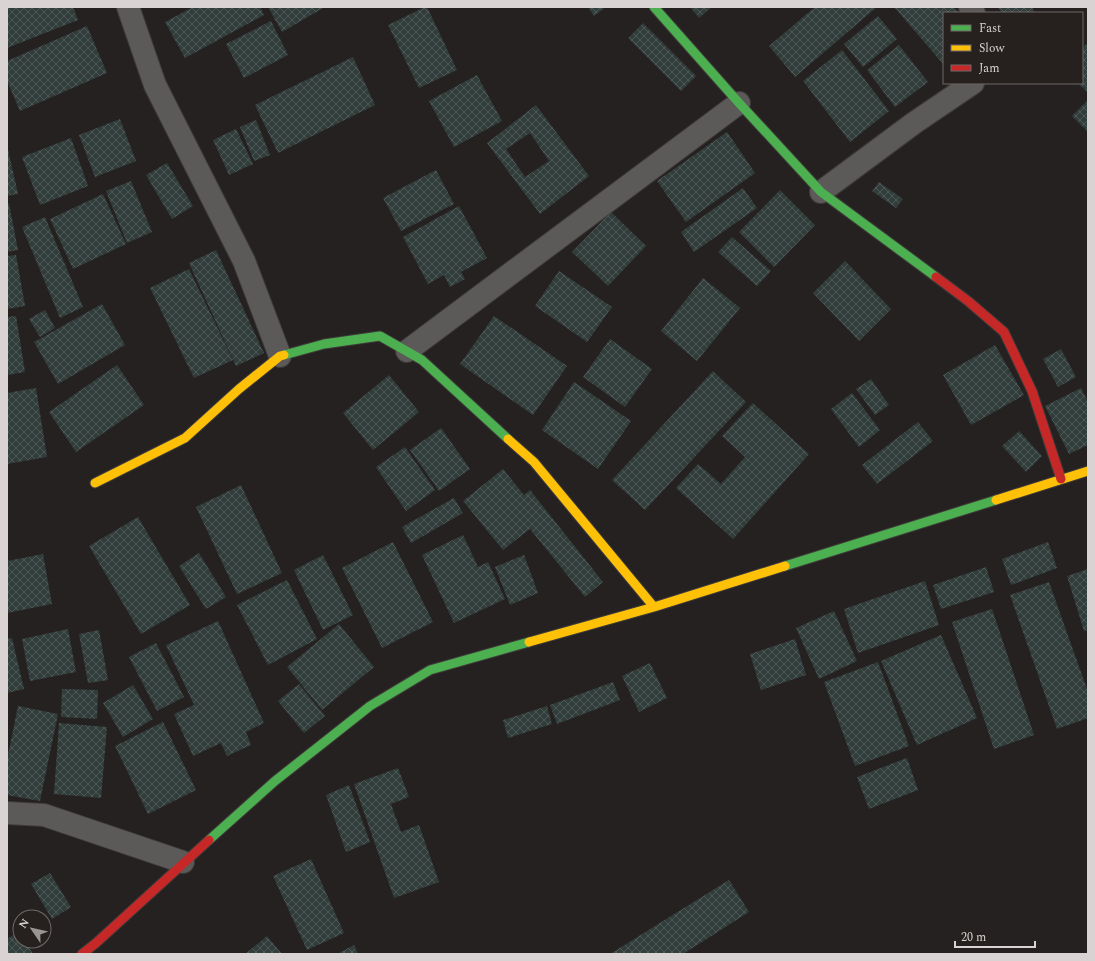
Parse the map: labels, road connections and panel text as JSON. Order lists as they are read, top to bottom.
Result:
{
  "legend": ["Fast", "Slow", "Jam"],
  "scale_bar": "20 m",
  "north": "top left"
}
